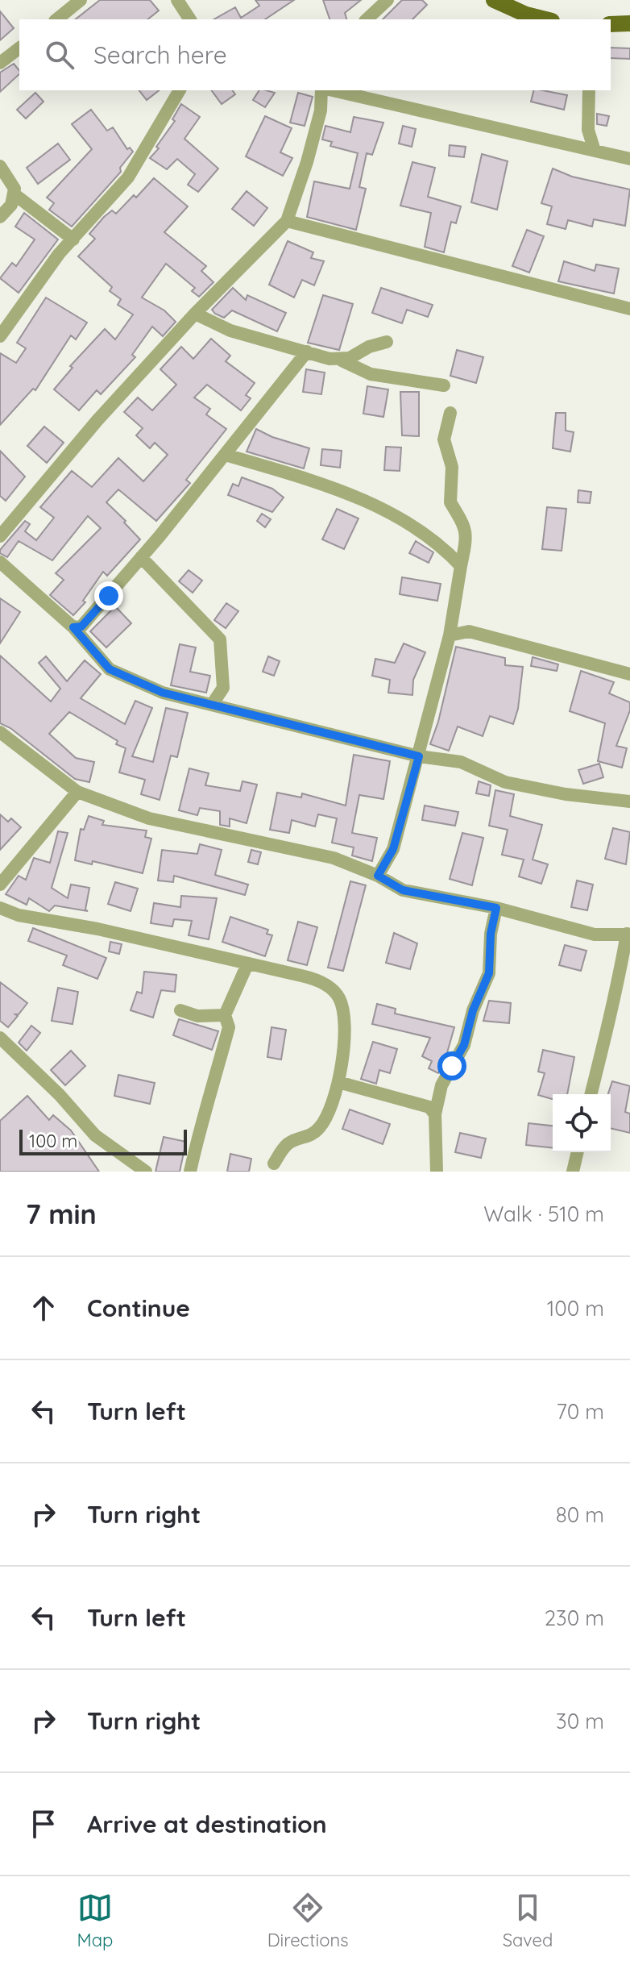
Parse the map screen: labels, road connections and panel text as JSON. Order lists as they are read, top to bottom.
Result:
{
  "scale_bar": "100 m",
  "page": {
    "search": "Search here",
    "scale": "100 m",
    "heading": ["7 min", "Walk · 510 m"],
    "list": [
      ["Continue", "100 m"],
      ["Turn left", "70 m"],
      ["Turn right", "80 m"],
      ["Turn left", "230 m"],
      ["Turn right", "30 m"],
      "Arrive at destination"
    ],
    "nav": ["Map", "Directions", "Saved"]
  }
}
